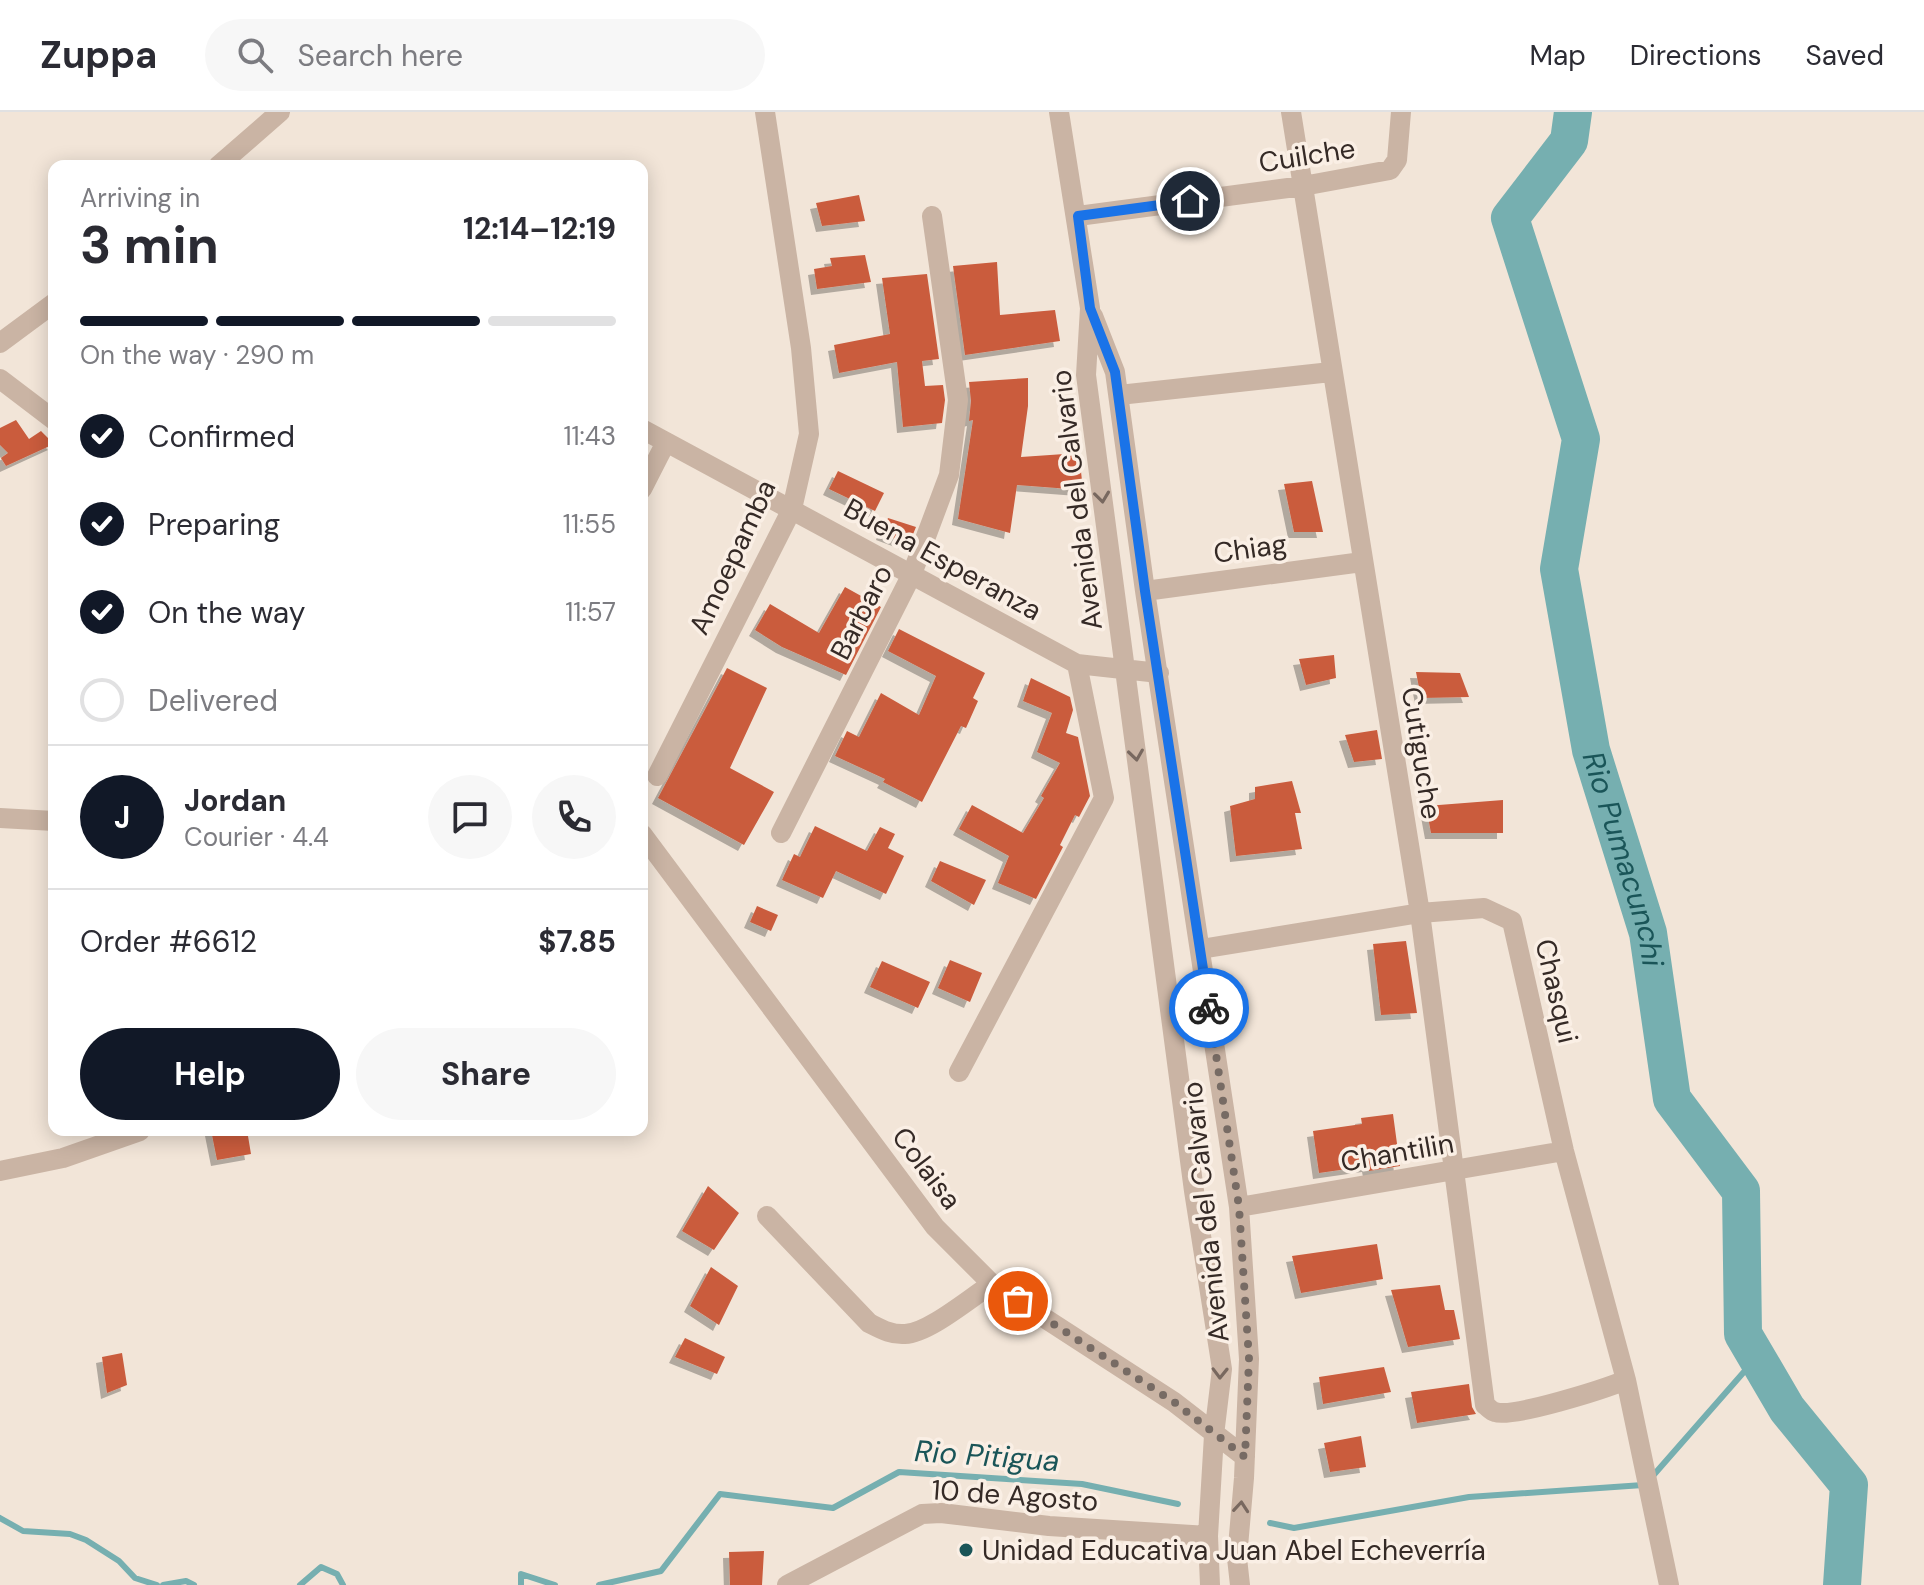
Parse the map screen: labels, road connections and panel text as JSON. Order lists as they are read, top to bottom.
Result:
{
  "streets": {
    "street": [
      "Cuilche",
      "Avenida del Calvario",
      "Chiag",
      "Amoepamba",
      "Buena Esperanza",
      "Barbaro",
      "Cutiguche",
      "Chasqui",
      "Chantilin",
      "Colaisa",
      "10 de Agosto"
    ]
  },
  "crossings": [
    ["Cuilche", "Cutiguche"],
    ["Avenida del Calvario", "Chiag"],
    ["Avenida del Calvario", "Chasqui"],
    ["Avenida del Calvario", "Chantilin"],
    ["Avenida del Calvario", "Colaisa"],
    ["Avenida del Calvario", "10 de Agosto"],
    ["Chiag", "Cutiguche"],
    ["Amoepamba", "Buena Esperanza"],
    ["Buena Esperanza", "Barbaro"],
    ["Cutiguche", "Chasqui"],
    ["Cutiguche", "Chantilin"],
    ["Chasqui", "Chantilin"]
  ],
  "water": ["Rio Pumacunchi", "Rio Pitigua"],
  "places": ["Unidad Educativa Juan Abel Echeverría"],
  "page": {
    "header": "Zuppa",
    "search": "Search here",
    "nav": ["Map", "Directions", "Saved"],
    "heading": ["3 min", "Arriving in", "12:14–12:19"],
    "panel": [
      "Jordan",
      "Courier · 4.4",
      "Order #6612",
      "$7.85"
    ],
    "bar": "On the way · 290 m",
    "list": [
      ["Confirmed", "11:43"],
      ["Preparing", "11:55"],
      ["On the way", "11:57"],
      "Delivered"
    ],
    "round": "J",
    "buttons": ["Help", "Share"]
  }
}
